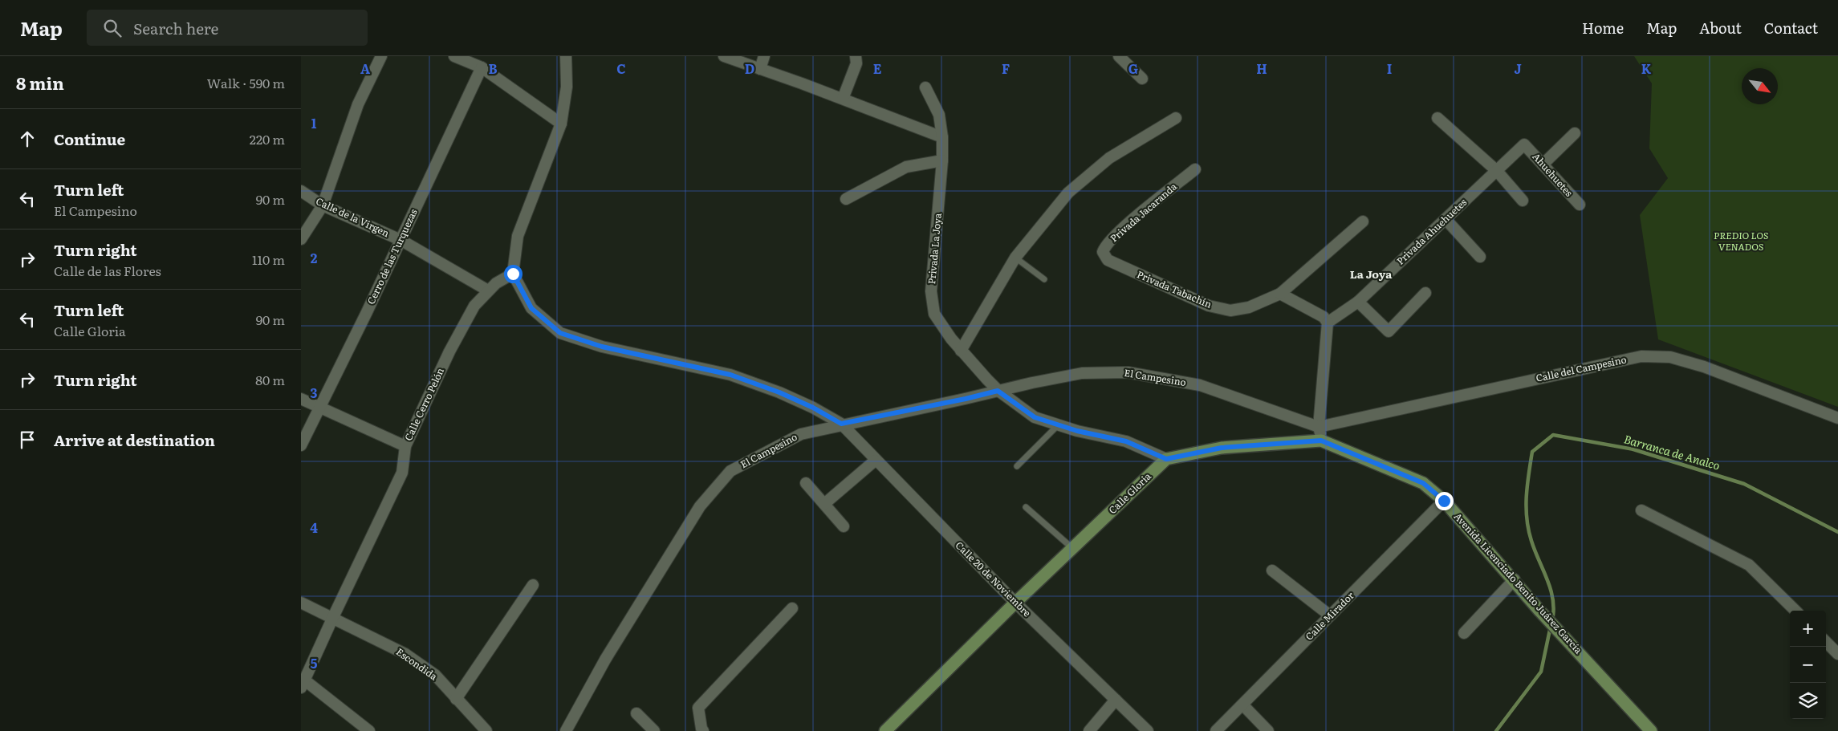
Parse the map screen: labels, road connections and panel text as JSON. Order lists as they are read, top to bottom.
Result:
{
  "streets": {
    "main road": ["Calle Gloria", "Avenida Licenciado Benito Juárez García"],
    "street": [
      "Ahuehuetes",
      "Privada Jacaranda",
      "Calle de la Virgen",
      "Privada Ahuehuetes",
      "Privada La Joya",
      "Cerro de las Turquezas",
      "Privada Tabachín",
      "Calle del Campesino",
      "El Campesino",
      "Calle Cerro Pelón",
      "Calle 20 de Noviembre",
      "Calle Mirador",
      "Escondida"
    ]
  },
  "crossings": [
    ["Ahuehuetes", "Privada Ahuehuetes"],
    ["Privada Jacaranda", "Privada Tabachín"],
    ["Calle de la Virgen", "Cerro de las Turquezas"],
    ["Calle de la Virgen", "Calle Cerro Pelón"],
    ["Privada La Joya", "El Campesino"],
    ["Privada La Joya", "Calle Gloria"],
    ["Calle del Campesino", "El Campesino"],
    ["El Campesino", "Calle 20 de Noviembre"],
    ["Calle Cerro Pelón", "Calle 20 de Noviembre"],
    ["Calle Cerro Pelón", "Escondida"],
    ["Calle Gloria", "Calle 20 de Noviembre"],
    ["Avenida Licenciado Benito Juárez García", "Calle Mirador"]
  ],
  "districts": ["La Joya"],
  "water": ["Barranca de Analco"],
  "parks": ["PREDIO LOS VENADOS"],
  "north": "bottom right",
  "page": {
    "header": "Map",
    "search": "Search here",
    "nav": [
      "Home",
      "Map",
      "About",
      "Contact"
    ],
    "heading": ["8 min", "Walk · 590 m"],
    "list": [
      ["Continue", "220 m"],
      ["Turn left", "El Campesino", "90 m"],
      ["Turn right", "Calle de las Flores", "110 m"],
      ["Turn left", "Calle Gloria", "90 m"],
      ["Turn right", "80 m"],
      "Arrive at destination"
    ],
    "map_buttons": ["+", "−"]
  },
  "grid": {
    "columns": [
      "A",
      "B",
      "C",
      "D",
      "E",
      "F",
      "G",
      "H",
      "I",
      "J",
      "K"
    ],
    "rows": [
      "1",
      "2",
      "3",
      "4",
      "5"
    ]
  }
}
